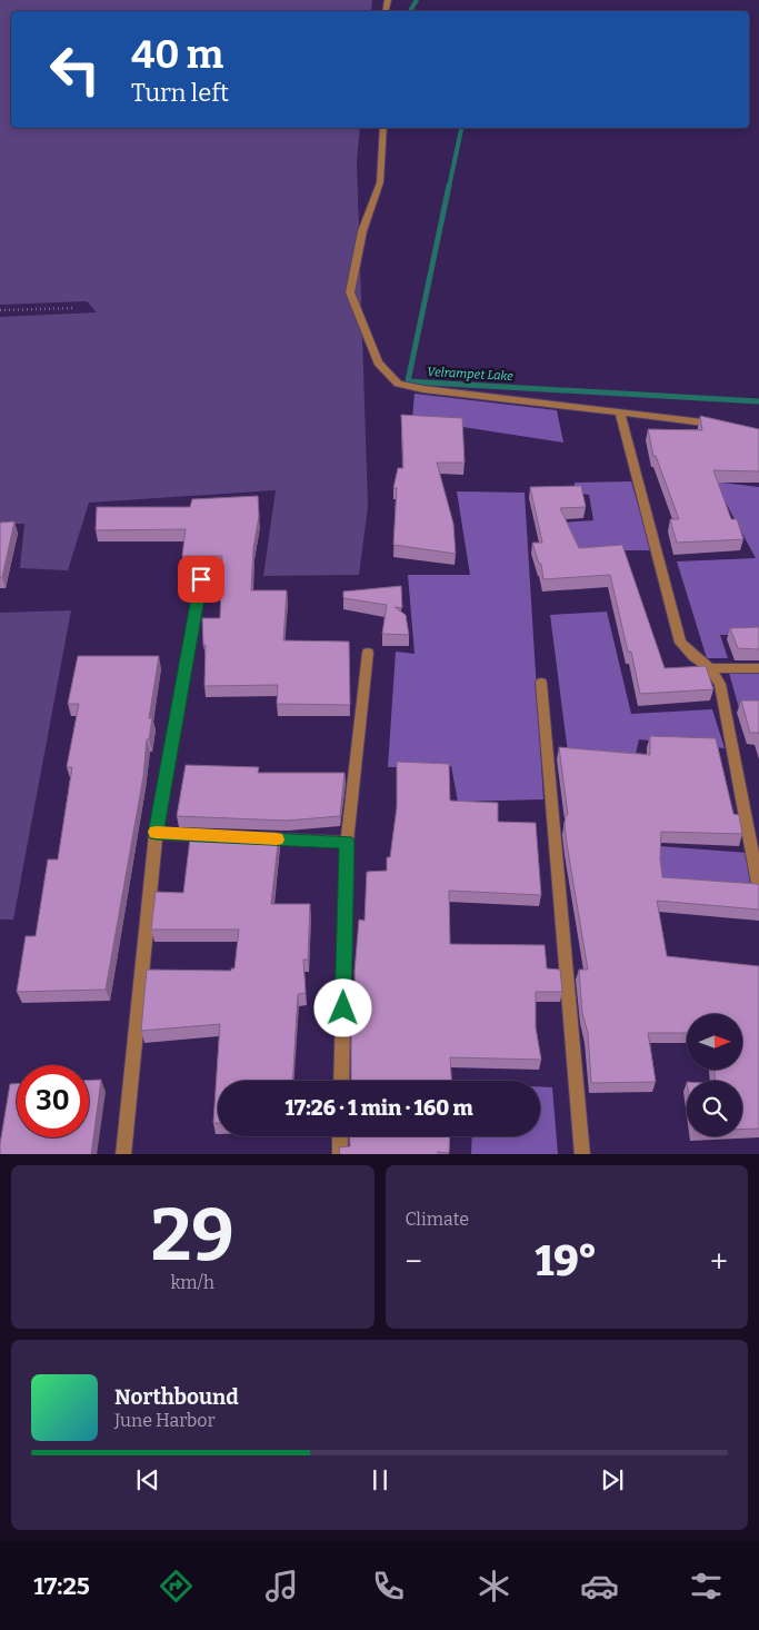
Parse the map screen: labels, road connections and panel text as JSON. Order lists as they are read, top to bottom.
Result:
{
  "water": ["Velrampet Lake"],
  "north": "right",
  "page": {
    "turn": ["40 m", "Turn left"],
    "limit": "30",
    "trip": "17:26 · 1 min · 160 m",
    "tile": [
      ["29", "km/h"],
      "Climate"
    ],
    "heat": ["−", "19°", "+"],
    "song": ["Northbound", "June Harbor"],
    "tabs": "17:25"
  }
}
